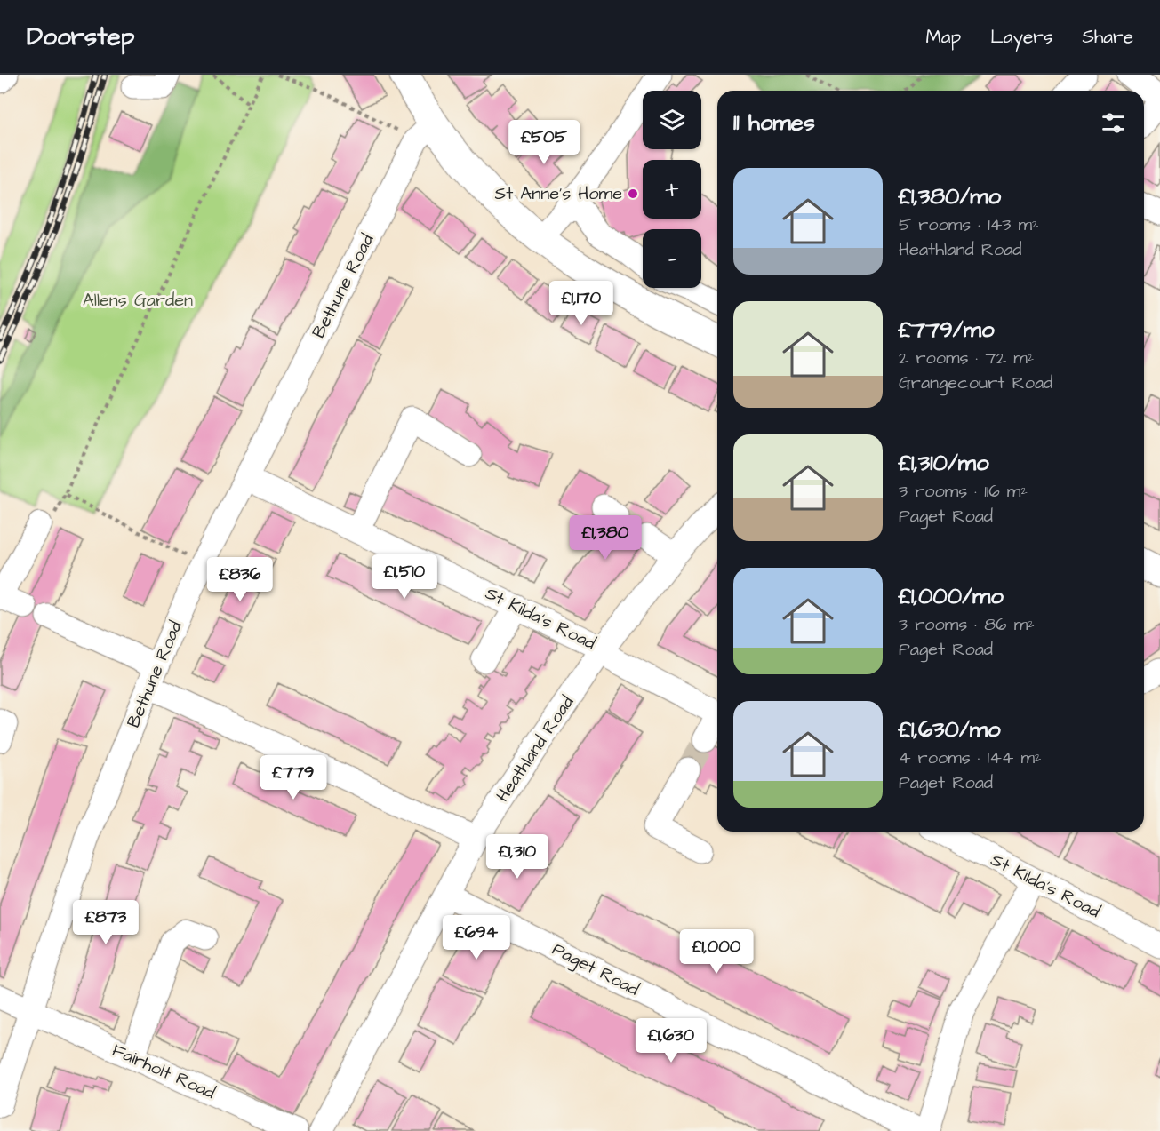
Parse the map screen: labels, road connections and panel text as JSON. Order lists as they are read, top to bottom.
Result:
{
  "streets": {
    "street": [
      "Bethune Road",
      "St Kilda's Road",
      "Heathland Road",
      "Paget Road",
      "Fairholt Road"
    ]
  },
  "crossings": [
    ["Bethune Road", "St Kilda's Road"],
    ["Bethune Road", "Fairholt Road"],
    ["St Kilda's Road", "Heathland Road"],
    ["Heathland Road", "Paget Road"]
  ],
  "parks": ["Allens Garden"],
  "places": ["St Anne's Home"],
  "page": {
    "header": "Doorstep",
    "nav": ["Map", "Layers", "Share"],
    "map_buttons": ["+", "−"],
    "heading": "11 homes",
    "price": [
      "£505",
      "£1,170",
      "£1,380",
      "£1,510",
      "£836",
      "£779",
      "£1,310",
      "£873",
      "£694",
      "£1,000",
      "£1,630"
    ],
    "list": [
      {
        "name": "£1,380/mo",
        "note": "5 rooms · 143 m² · Heathland Road"
      },
      {
        "name": "£779/mo",
        "note": "2 rooms · 72 m² · Grangecourt Road"
      },
      {
        "name": "£1,310/mo",
        "note": "3 rooms · 116 m² · Paget Road"
      },
      {
        "name": "£1,000/mo",
        "note": "3 rooms · 86 m² · Paget Road"
      },
      {
        "name": "£1,630/mo",
        "note": "4 rooms · 144 m² · Paget Road"
      }
    ]
  }
}
